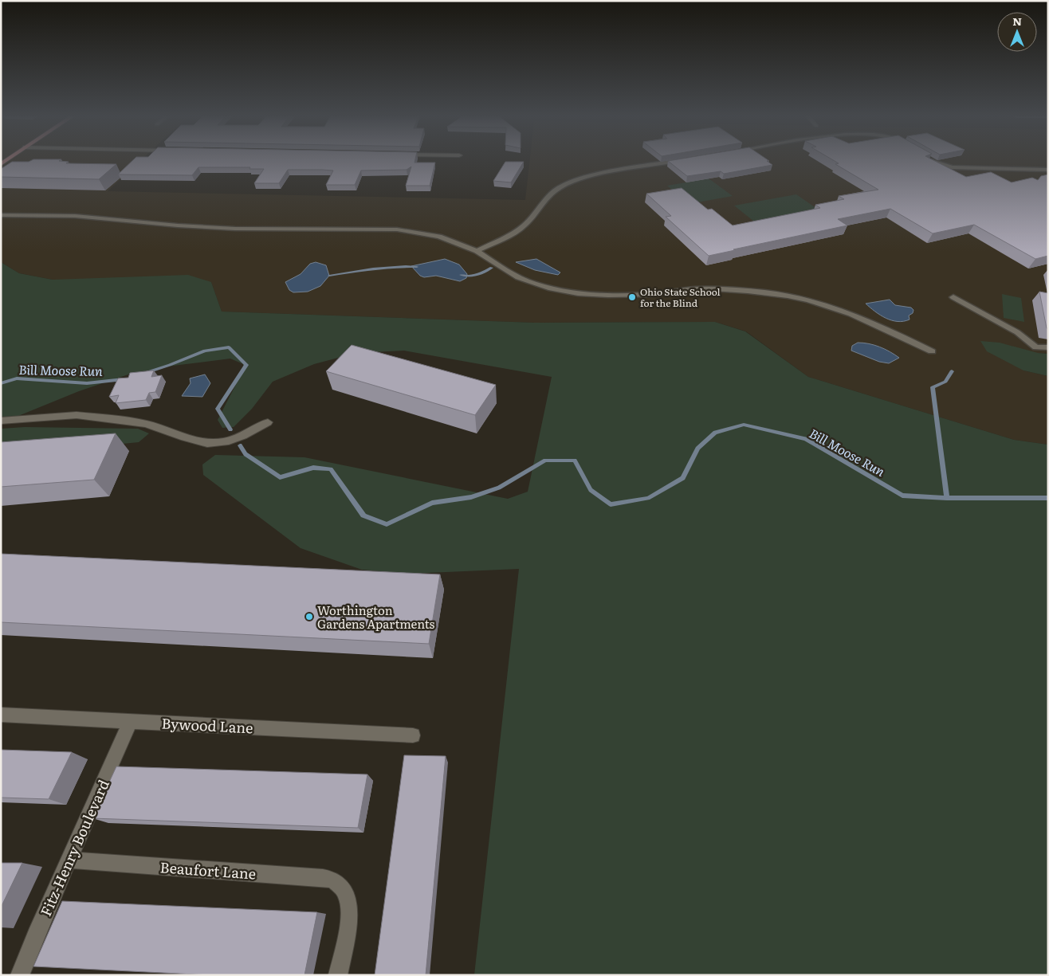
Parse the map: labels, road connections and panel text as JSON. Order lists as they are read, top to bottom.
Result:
{
  "streets": {
    "street": ["Bywood Lane", "Fitz-Henry Boulevard", "Beaufort Lane"]
  },
  "crossings": [
    ["Bywood Lane", "Fitz-Henry Boulevard"],
    ["Fitz-Henry Boulevard", "Beaufort Lane"]
  ],
  "water": ["Bill Moose Run"],
  "places": ["Ohio State School for the Blind", "Worthington Gardens Apartments"],
  "north": "top"
}
